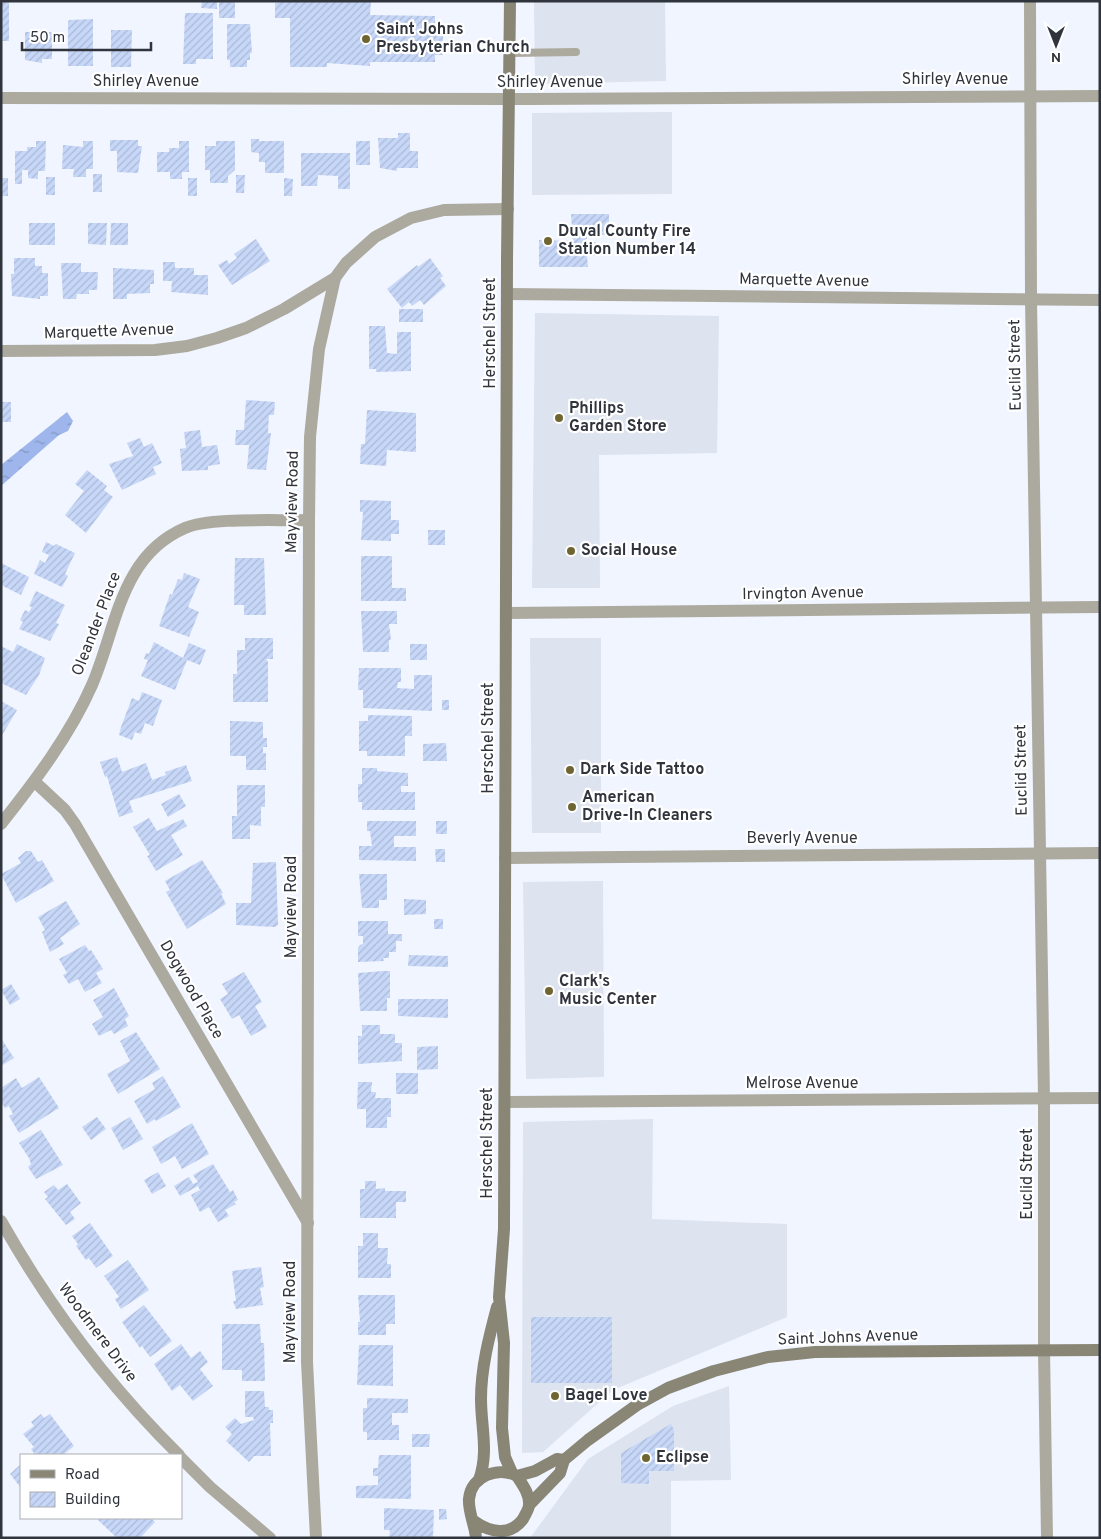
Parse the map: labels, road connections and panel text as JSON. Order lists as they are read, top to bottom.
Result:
{
  "streets": {
    "main road": ["Herschel Street", "Saint Johns Avenue"],
    "street": [
      "Shirley Avenue",
      "Marquette Avenue",
      "Euclid Street",
      "Mayview Road",
      "Irvington Avenue",
      "Oleander Place",
      "Beverly Avenue",
      "Dogwood Place",
      "Melrose Avenue",
      "Woodmere Drive"
    ]
  },
  "crossings": [
    ["Shirley Avenue", "Herschel Street"],
    ["Shirley Avenue", "Euclid Street"],
    ["Marquette Avenue", "Herschel Street"],
    ["Marquette Avenue", "Euclid Street"],
    ["Marquette Avenue", "Mayview Road"],
    ["Herschel Street", "Irvington Avenue"],
    ["Herschel Street", "Beverly Avenue"],
    ["Herschel Street", "Melrose Avenue"],
    ["Herschel Street", "Saint Johns Avenue"],
    ["Euclid Street", "Irvington Avenue"],
    ["Euclid Street", "Beverly Avenue"],
    ["Euclid Street", "Melrose Avenue"],
    ["Euclid Street", "Saint Johns Avenue"],
    ["Mayview Road", "Oleander Place"],
    ["Mayview Road", "Dogwood Place"],
    ["Oleander Place", "Dogwood Place"]
  ],
  "places": [
    "Saint Johns Presbyterian Church",
    "Duval County Fire Station Number 14",
    "Phillips Garden Store",
    "Social House",
    "Dark Side Tattoo",
    "American Drive-In Cleaners",
    "Clark's Music Center",
    "Bagel Love",
    "Eclipse"
  ],
  "legend": ["Road", "Building"],
  "scale_bar": "50 m",
  "north": "bottom"
}
